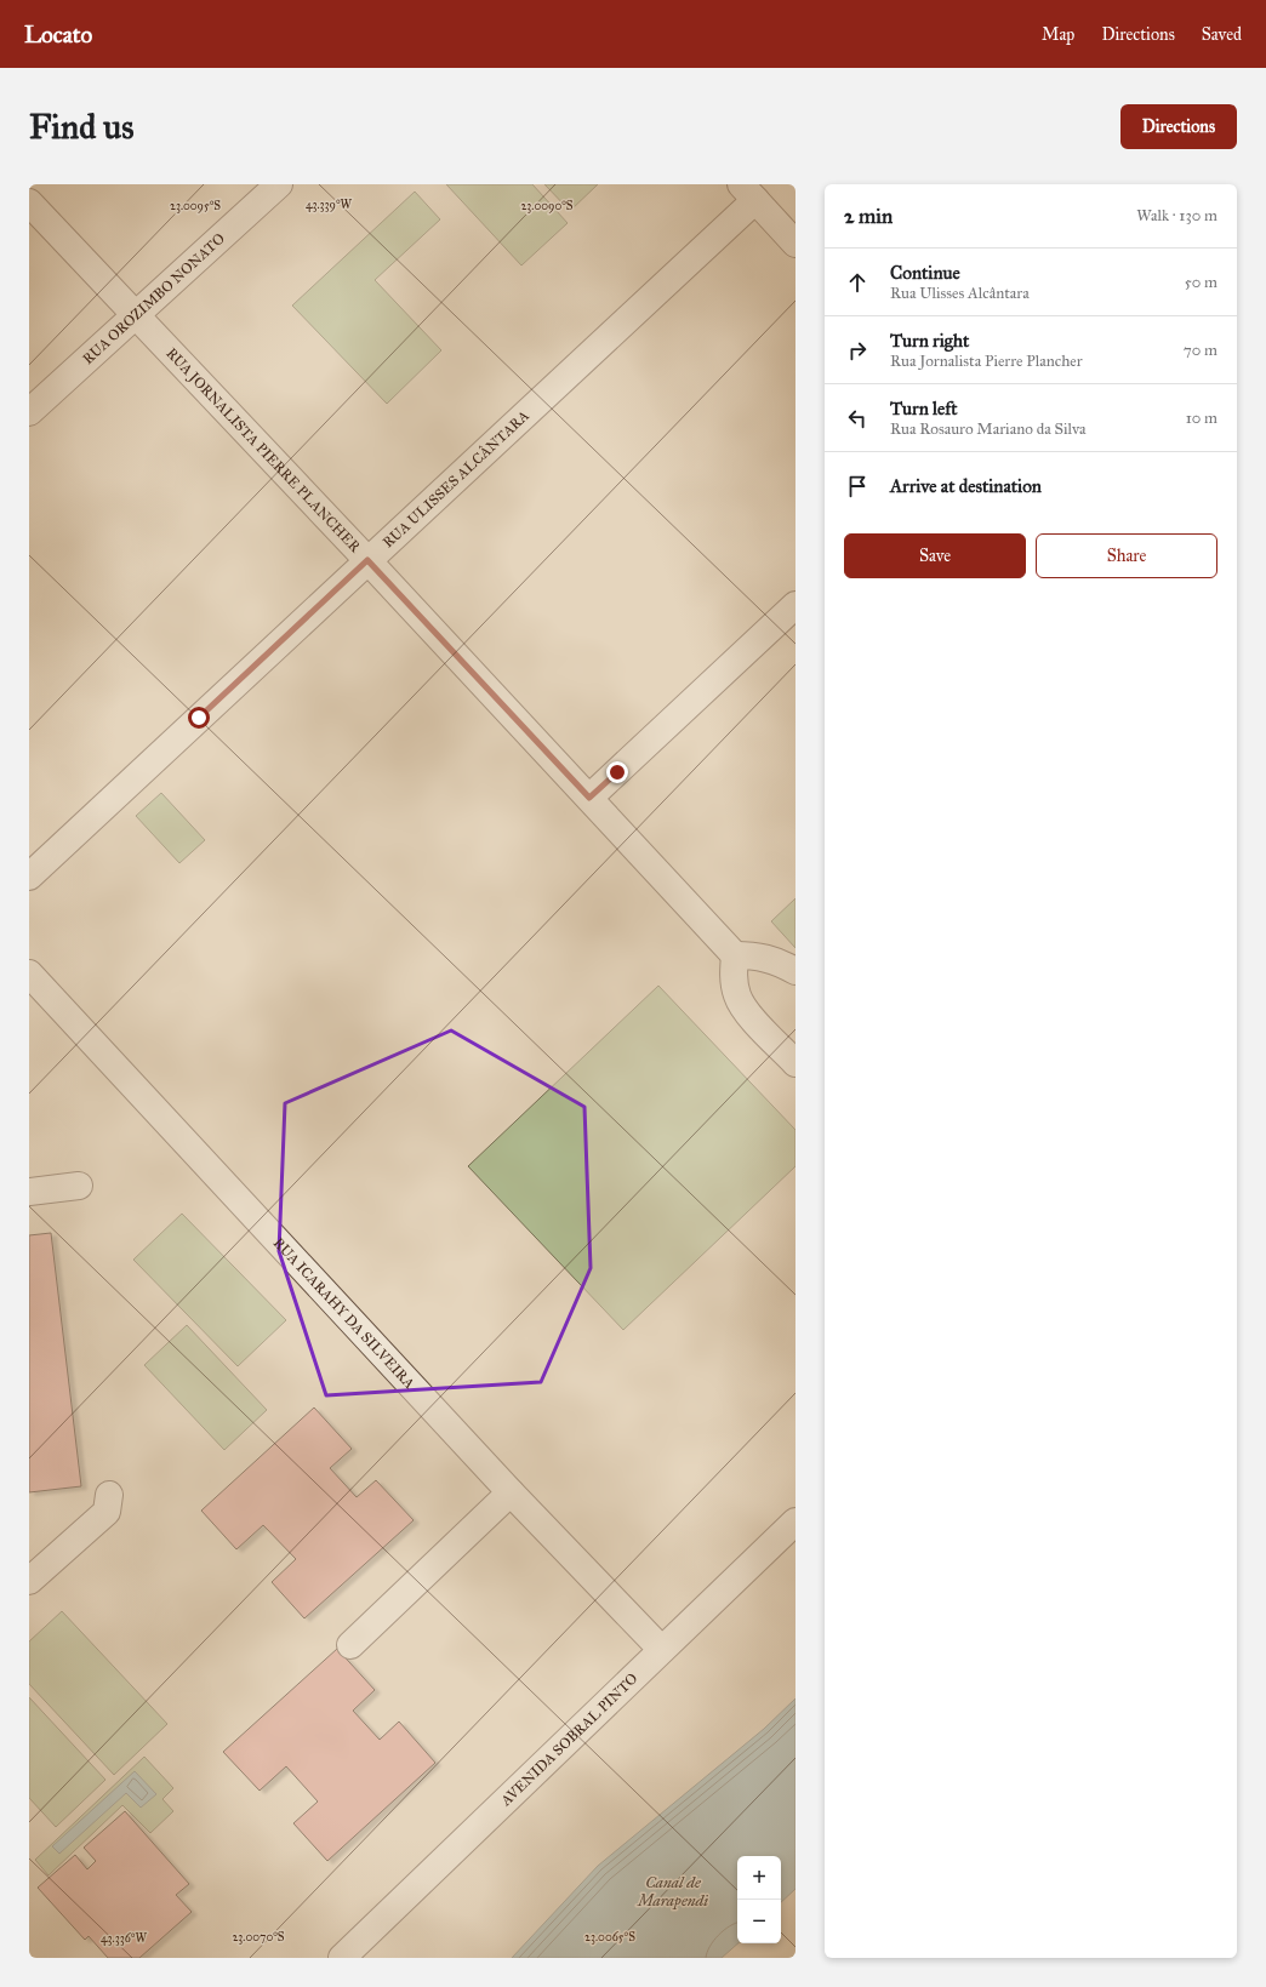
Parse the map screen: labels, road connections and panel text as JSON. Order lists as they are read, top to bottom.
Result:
{
  "streets": {
    "street": [
      "RUA OROZIMBO NONATO",
      "RUA JORNALISTA PIERRE PLANCHER",
      "RUA ULISSES ALCÂNTARA",
      "RUA ICARAHY DA SILVEIRA",
      "AVENIDA SOBRAL PINTO"
    ]
  },
  "crossings": [
    ["RUA OROZIMBO NONATO", "RUA JORNALISTA PIERRE PLANCHER"],
    ["RUA JORNALISTA PIERRE PLANCHER", "RUA ULISSES ALCÂNTARA"],
    ["RUA ICARAHY DA SILVEIRA", "AVENIDA SOBRAL PINTO"]
  ],
  "water": ["Canal de Marapendi"],
  "page": {
    "header": "Locato",
    "nav": ["Map", "Directions", "Saved"],
    "buttons": [
      "Directions",
      ["Save", "Share"]
    ],
    "title": "Find us",
    "heading": ["2 min", "Walk · 130 m"],
    "list": [
      ["Continue", "Rua Ulisses Alcântara", "50 m"],
      ["Turn right", "Rua Jornalista Pierre Plancher", "70 m"],
      ["Turn left", "Rua Rosauro Mariano da Silva", "10 m"],
      "Arrive at destination"
    ],
    "map_buttons": ["+", "−"]
  },
  "coordinates": [
    "43.339°W",
    "23.0095°S",
    "23.0090°S",
    "23.0070°S",
    "23.0065°S",
    "43.336°W"
  ]
}
